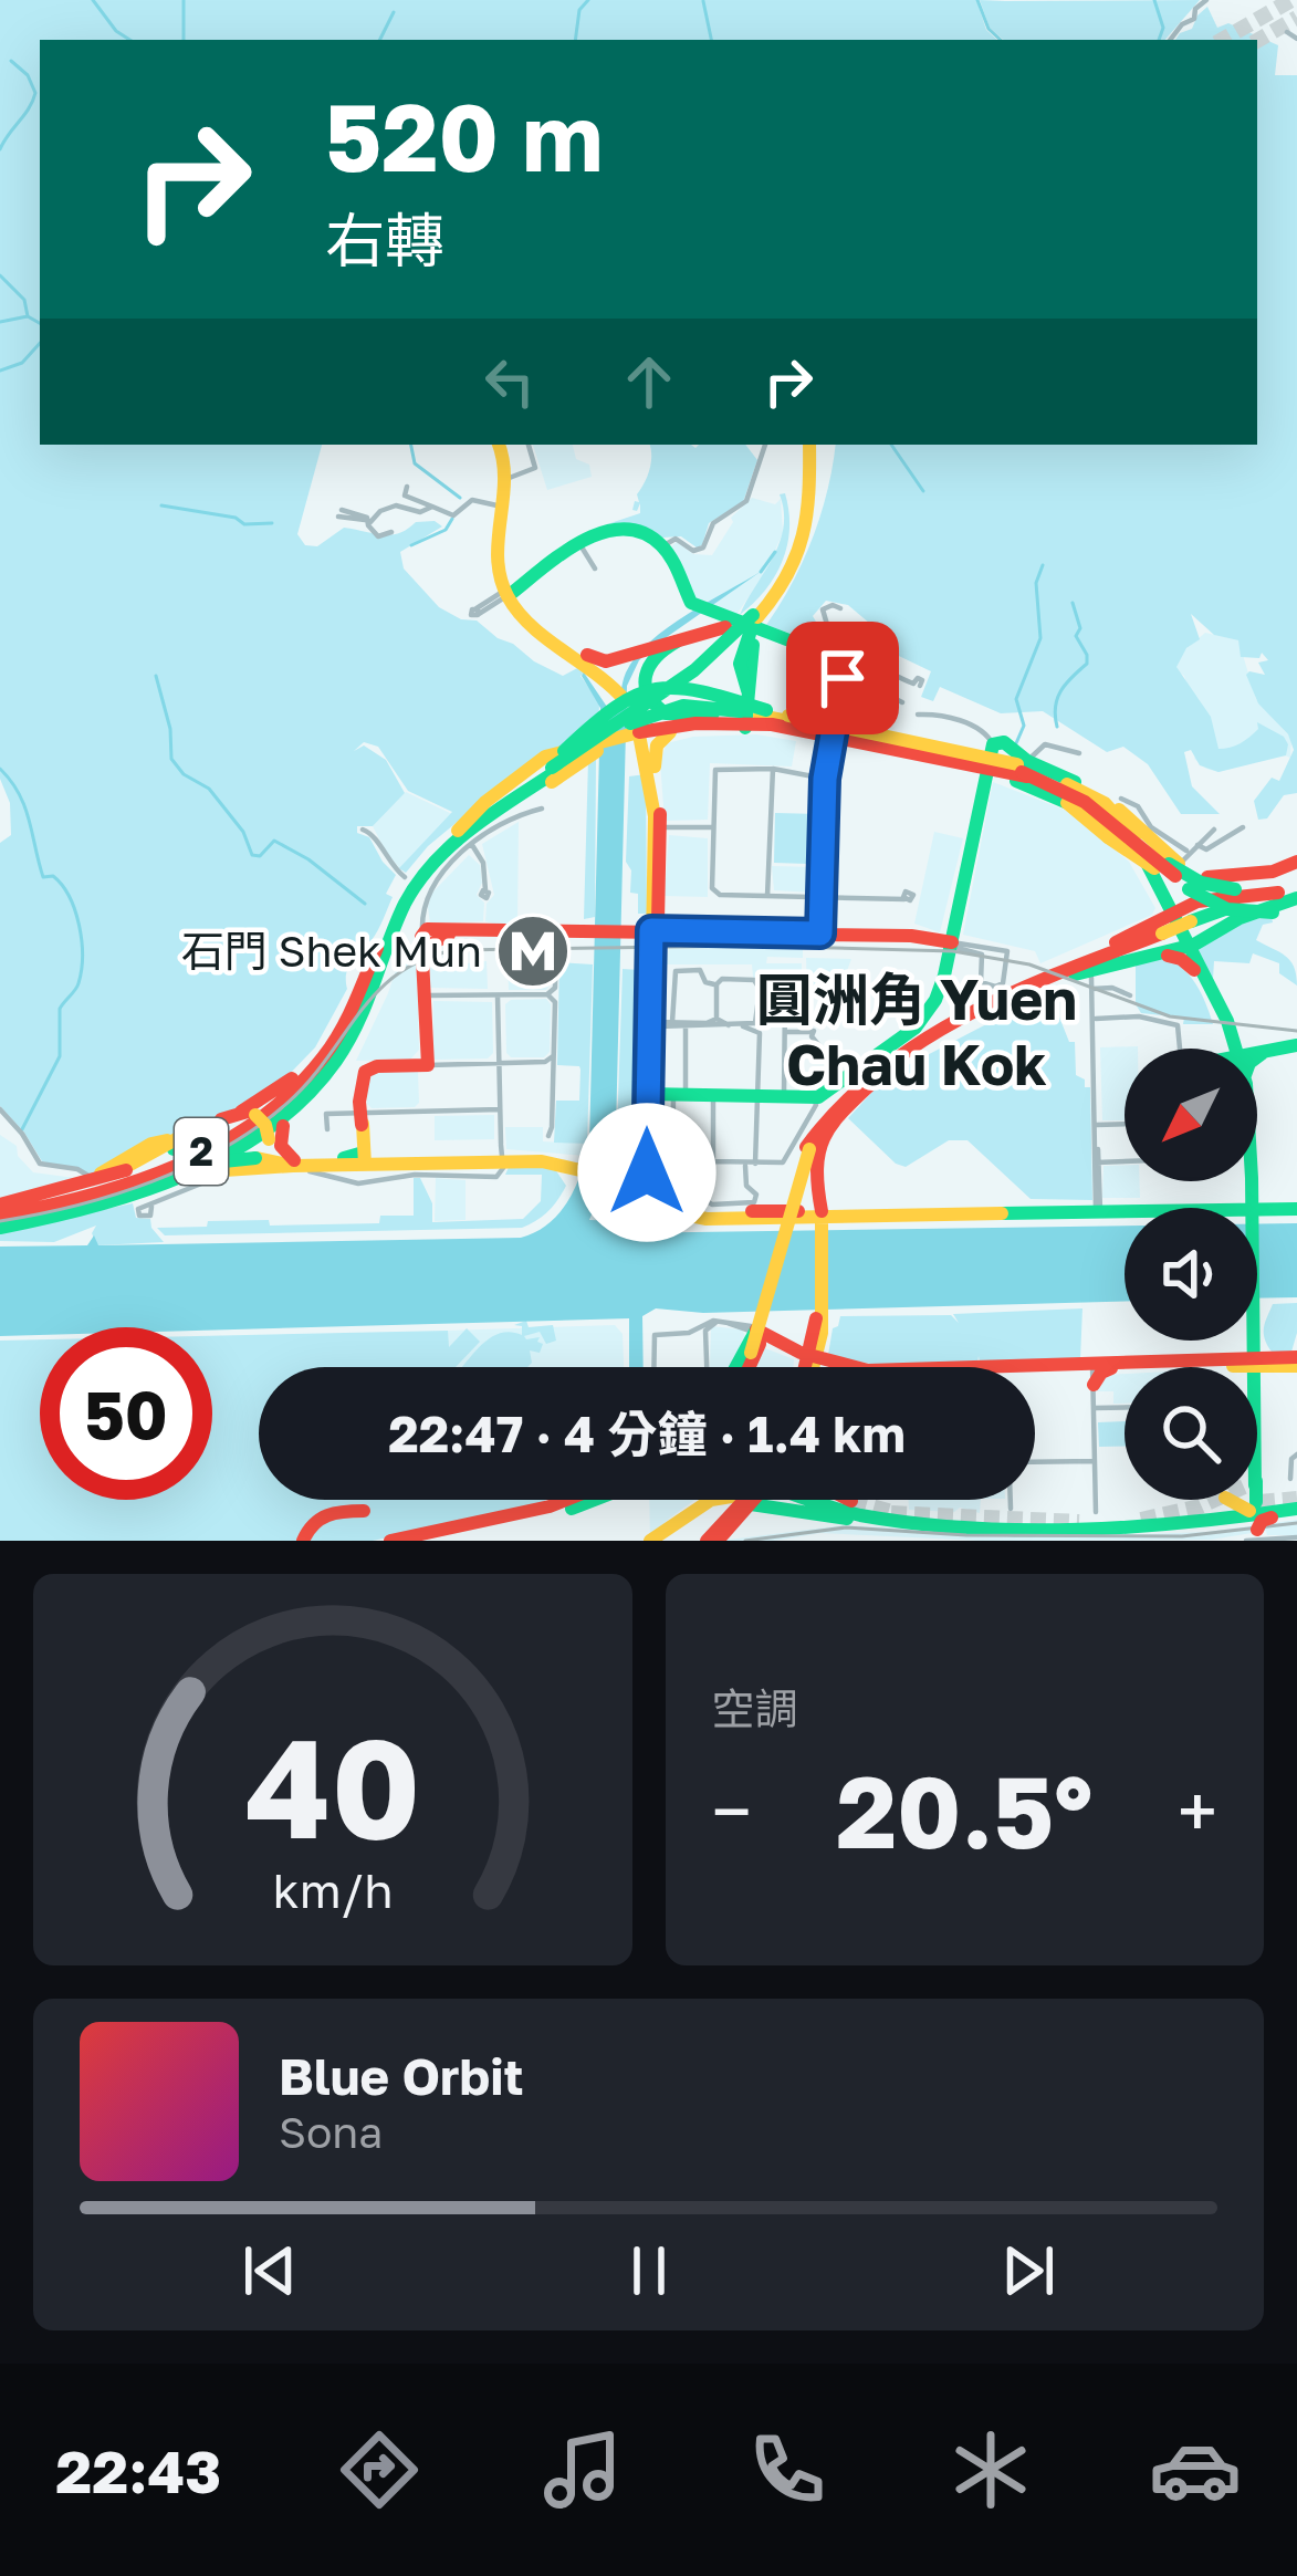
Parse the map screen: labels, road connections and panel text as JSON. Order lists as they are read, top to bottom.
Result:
{
  "streets": {
    "main road": ["2"]
  },
  "districts": ["圓洲角 Yuen Chau Kok"],
  "places": {
    "metro station": ["石門 Shek Mun"]
  },
  "north": "bottom left",
  "page": {
    "turn": ["520 m", "右轉"],
    "limit": "50",
    "trip": "22:47 · 4 分鐘 · 1.4 km",
    "tile": "空調",
    "heat": ["−", "20.5°", "+"],
    "song": ["Blue Orbit", "Sona"],
    "tabs": "22:43",
    "gauge": ["40", "km/h"]
  }
}
